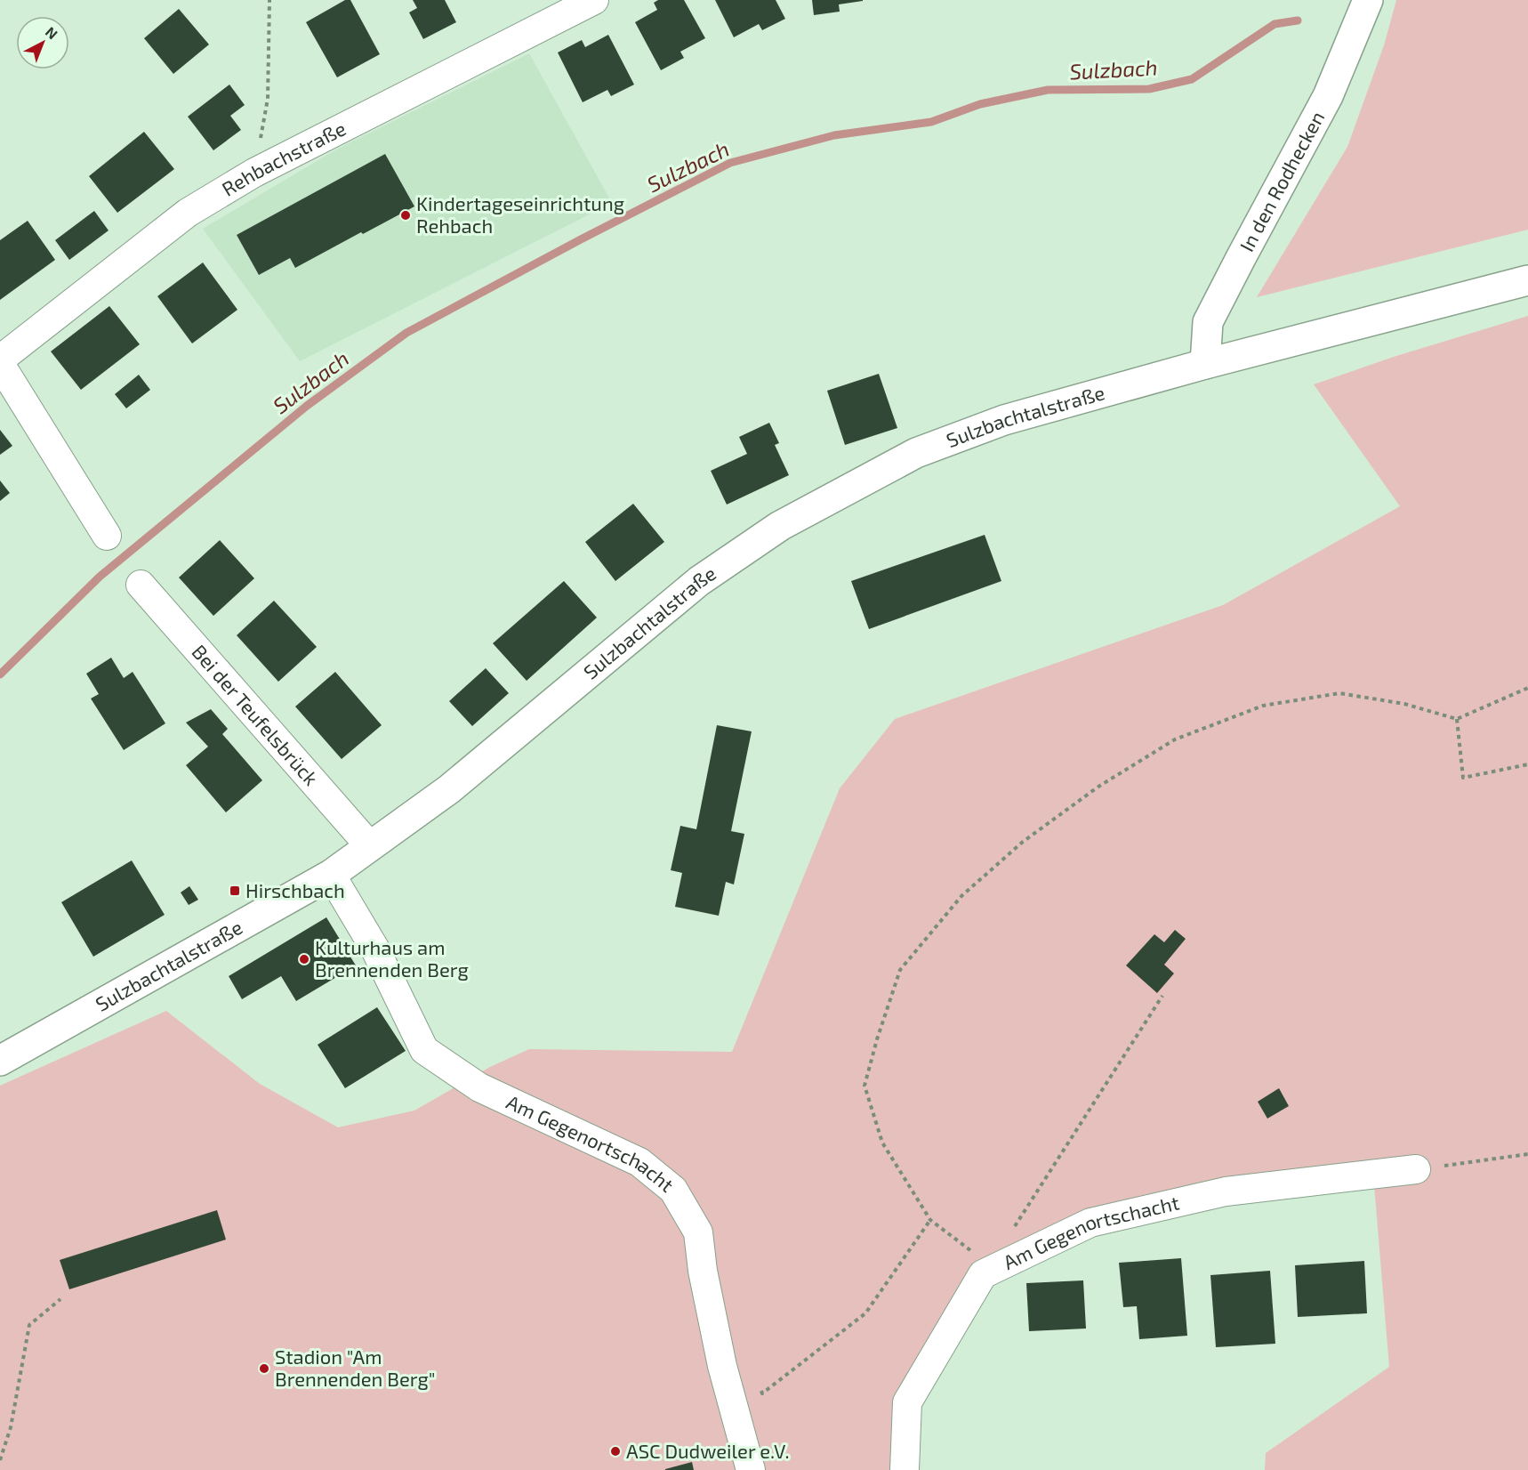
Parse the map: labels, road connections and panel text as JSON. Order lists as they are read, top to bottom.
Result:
{
  "streets": {
    "main road": ["In den Rodhecken", "Sulzbachtalstraße"],
    "street": ["Rehbachstraße", "Bei der Teufelsbrück", "Am Gegenortschacht"]
  },
  "crossings": [
    ["In den Rodhecken", "Sulzbachtalstraße"],
    ["Sulzbachtalstraße", "Bei der Teufelsbrück"],
    ["Sulzbachtalstraße", "Am Gegenortschacht"]
  ],
  "water": ["Sulzbach"],
  "places": {
    "other": [
      "Kindertageseinrichtung Rehbach",
      "Kulturhaus am Brennenden Berg",
      "Stadion \"Am Brennenden Berg\"",
      "ASC Dudweiler e.V."
    ],
    "transit": ["Hirschbach"]
  },
  "north": "top right"
}
